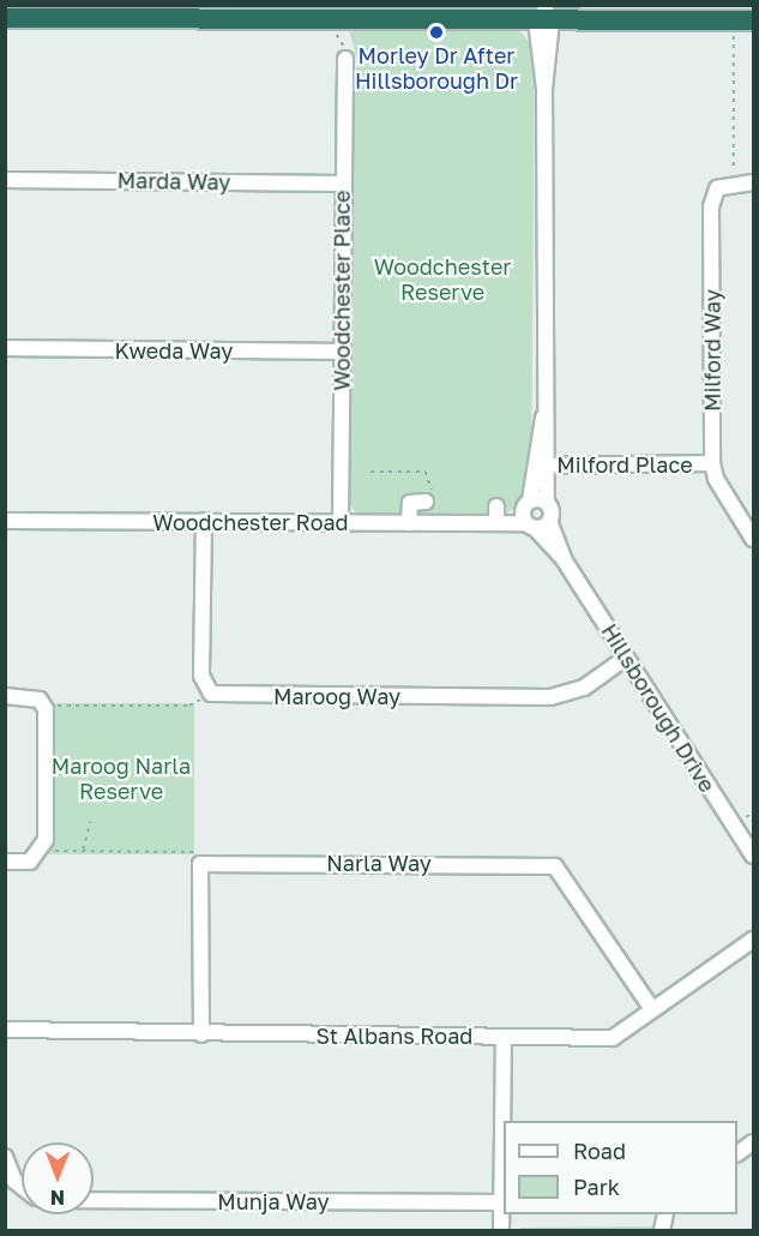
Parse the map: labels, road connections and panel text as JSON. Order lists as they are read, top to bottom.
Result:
{
  "streets": {
    "street": [
      "Marda Way",
      "Woodchester Place",
      "Kweda Way",
      "Milford Way",
      "Milford Place",
      "Woodchester Road",
      "Maroog Way",
      "Hillsborough Drive",
      "Narla Way",
      "St Albans Road",
      "Munja Way"
    ]
  },
  "crossings": [
    ["Marda Way", "Woodchester Place"],
    ["Woodchester Place", "Kweda Way"],
    ["Woodchester Place", "Woodchester Road"],
    ["Milford Way", "Milford Place"],
    ["Woodchester Road", "Hillsborough Drive"],
    ["Maroog Way", "Hillsborough Drive"],
    ["Narla Way", "St Albans Road"]
  ],
  "parks": ["Woodchester Reserve", "Maroog Narla Reserve"],
  "places": ["Morley Dr After Hillsborough Dr"],
  "legend": ["Road", "Park"],
  "north": "bottom"
}
